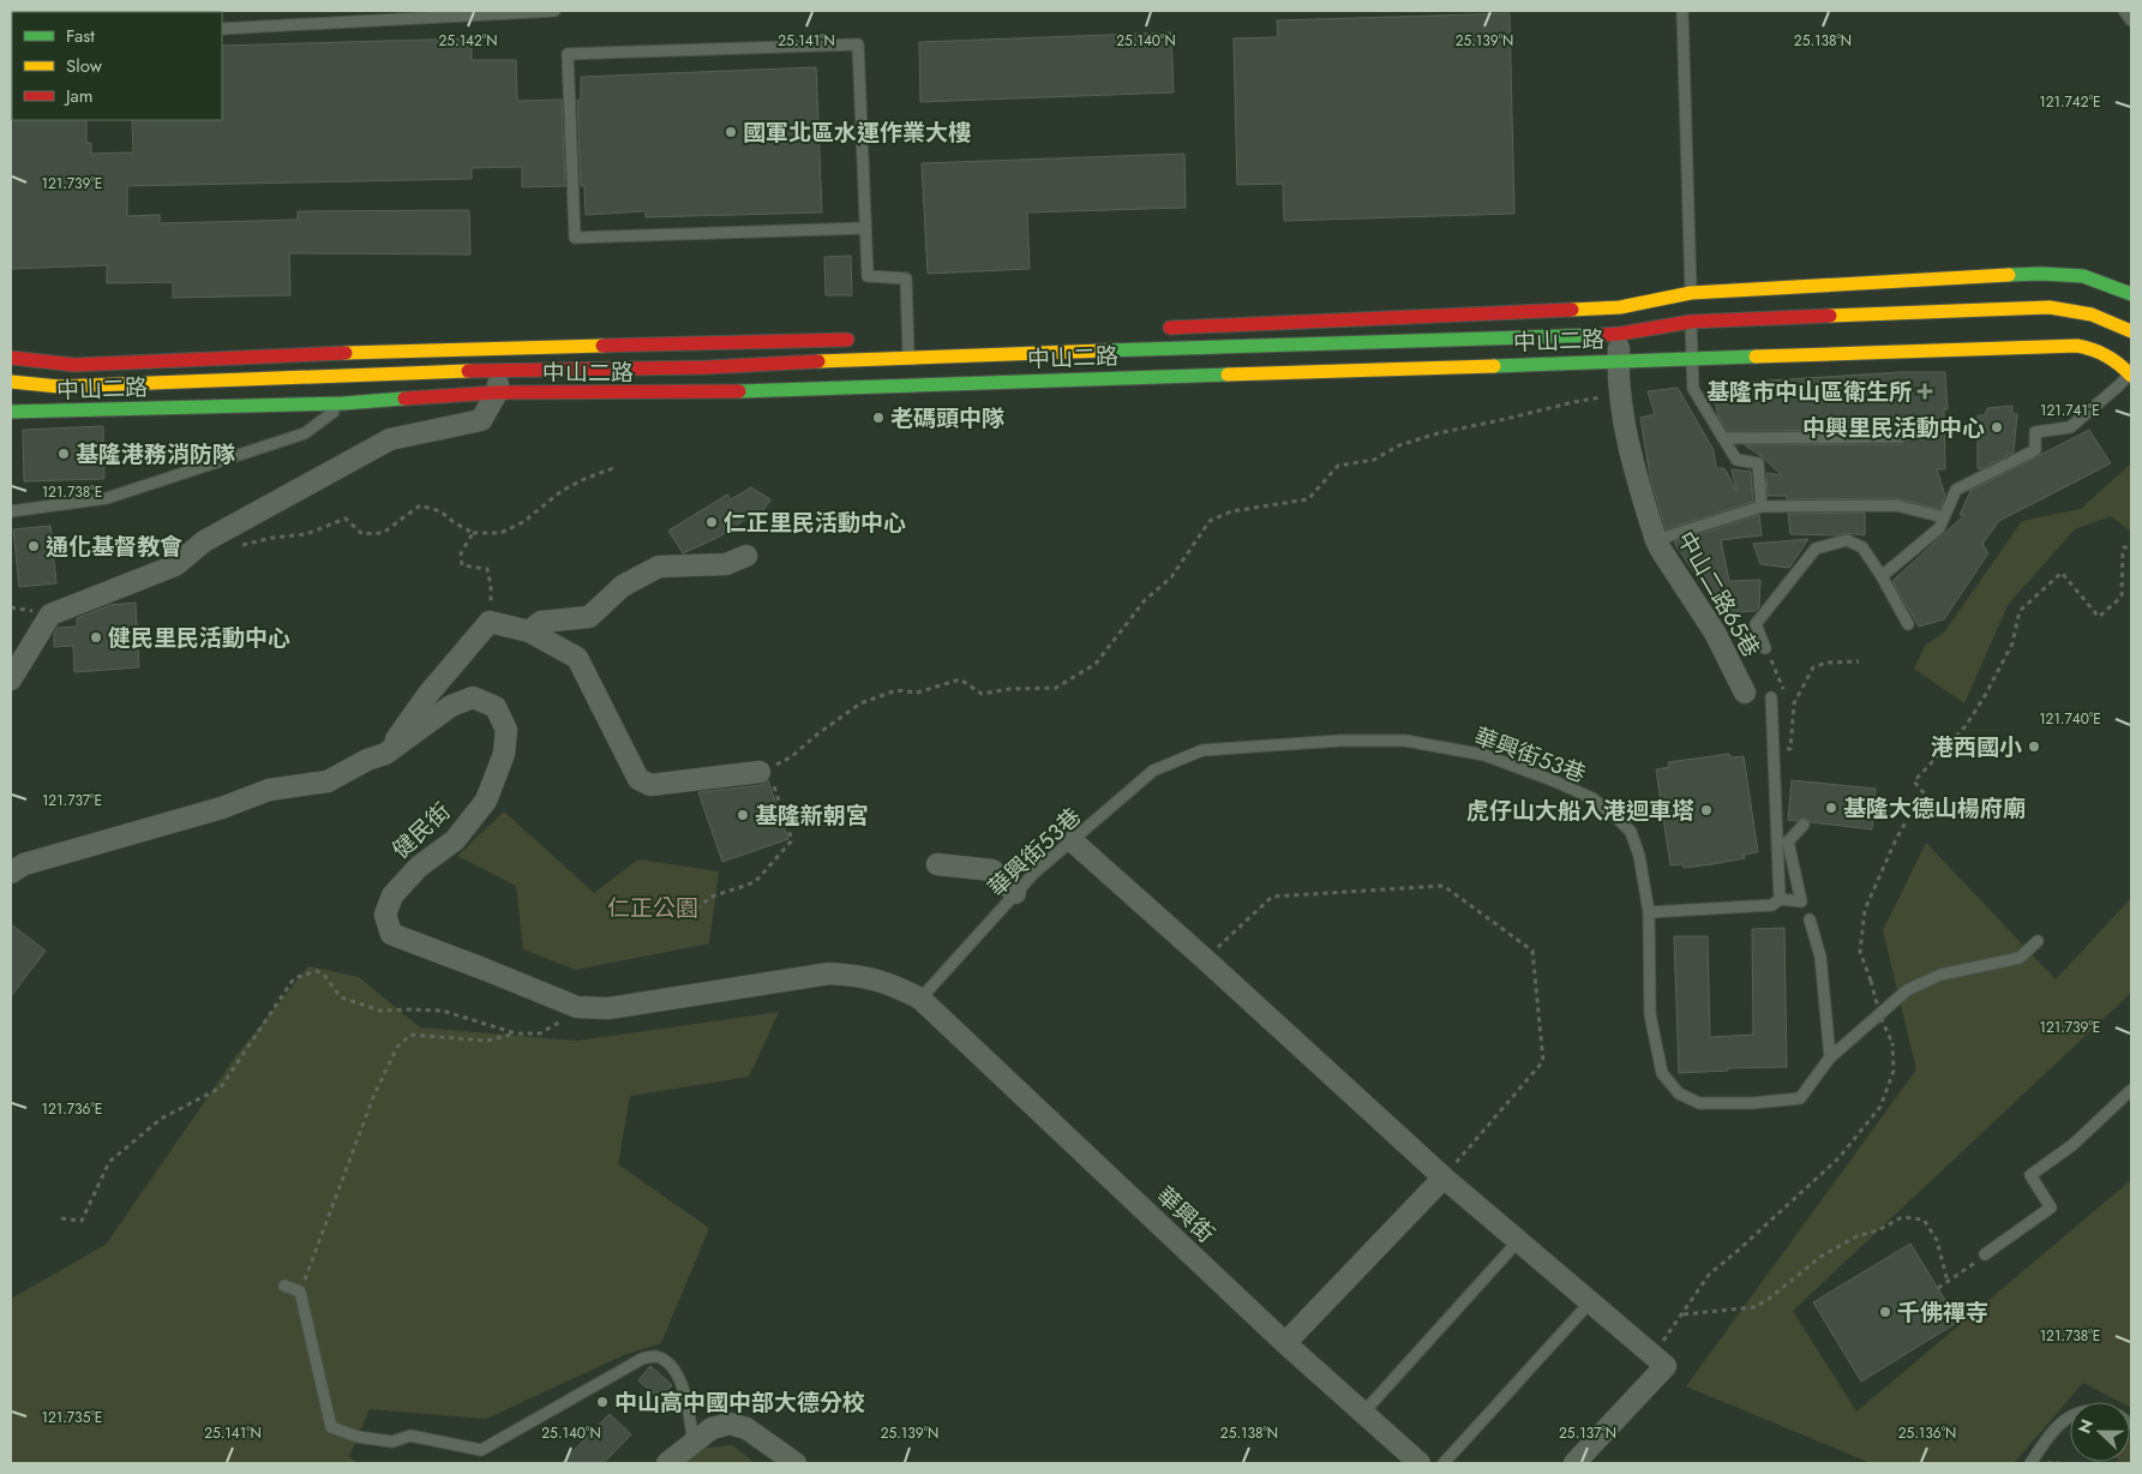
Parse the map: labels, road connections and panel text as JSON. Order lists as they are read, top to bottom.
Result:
{
  "streets": {
    "street": [
      "中山二路",
      "中山二路65巷",
      "健民街",
      "華興街"
    ],
    "lane": ["華興街53巷"]
  },
  "crossings": [
    ["中山二路", "中山二路65巷"],
    ["華興街53巷", "健民街"],
    ["華興街53巷", "華興街"],
    ["健民街", "華興街"]
  ],
  "parks": ["仁正公園"],
  "places": {
    "other": [
      "國軍北區水運作業大樓",
      "老碼頭中隊",
      "中興里民活動中心",
      "基隆港務消防隊",
      "仁正里民活動中心",
      "通化基督教會",
      "健民里民活動中心",
      "港西國小",
      "基隆大德山楊府廟",
      "虎仔山大船入港迴車塔",
      "基隆新朝宮",
      "千佛禪寺",
      "中山高中國中部大德分校"
    ],
    "health": ["基隆市中山區衛生所"]
  },
  "legend": ["Fast", "Slow", "Jam"],
  "north": "left",
  "coordinates": [
    "25.142°N",
    "25.141°N",
    "25.140°N",
    "25.139°N",
    "25.138°N",
    "121.742°E",
    "121.739°E",
    "121.741°E",
    "121.738°E",
    "121.740°E",
    "121.737°E",
    "121.736°E",
    "121.735°E",
    "25.137°N",
    "25.136°N"
  ]
}
